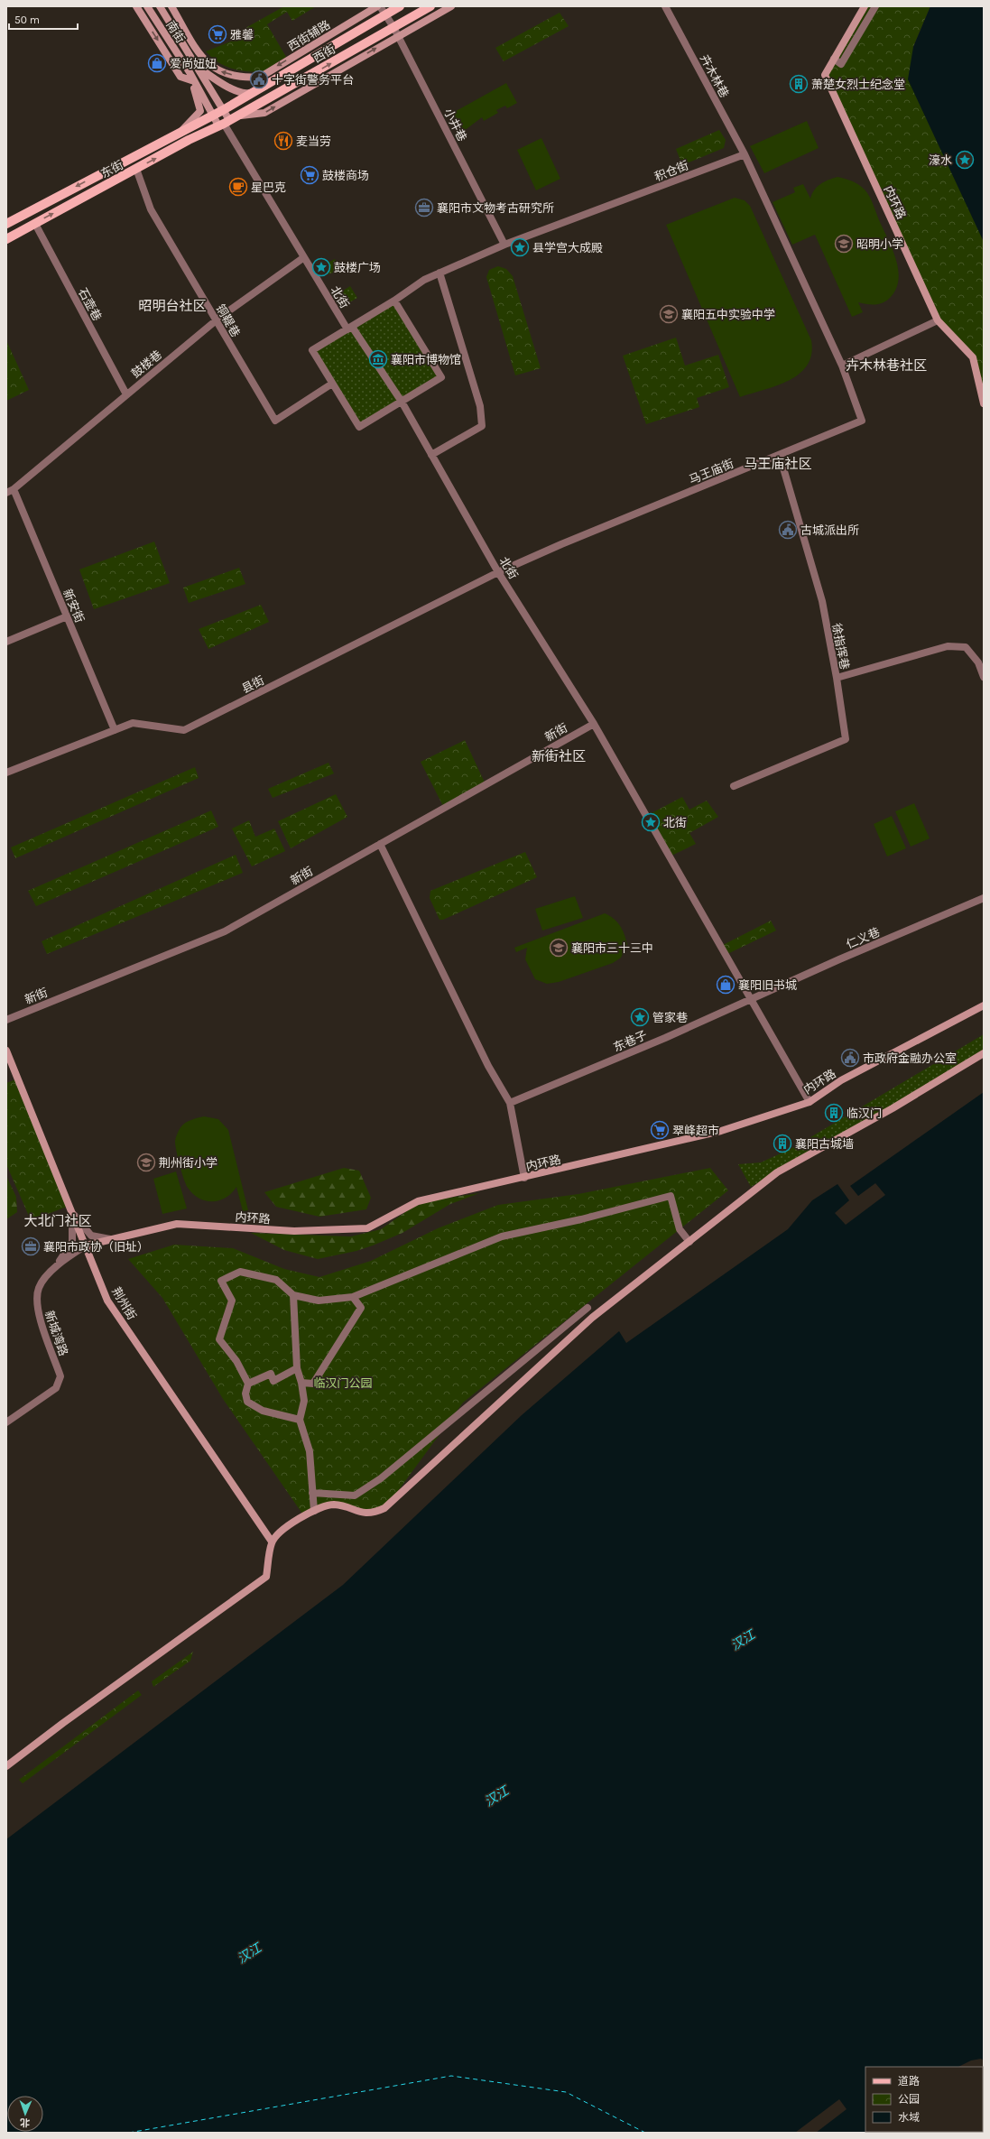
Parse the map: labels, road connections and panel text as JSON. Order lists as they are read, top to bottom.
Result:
{
  "streets": {
    "main road": ["西街", "东街"],
    "street": [
      "南街",
      "西街辅路",
      "卉木林巷",
      "小井巷",
      "积仓街",
      "内环路",
      "北街",
      "石壶巷",
      "铜鞮巷",
      "鼓楼巷",
      "马王庙街",
      "新安街",
      "徐指挥巷",
      "县街",
      "新街",
      "仁义巷",
      "东巷子",
      "荆州街",
      "新城湾路"
    ]
  },
  "crossings": [
    ["南街", "西街"],
    ["南街", "东街"],
    ["南街", "北街"],
    ["西街", "小井巷"],
    ["西街", "东街"],
    ["西街", "北街"],
    ["卉木林巷", "积仓街"],
    ["小井巷", "积仓街"],
    ["东街", "北街"],
    ["东街", "石壶巷"],
    ["东街", "铜鞮巷"],
    ["积仓街", "北街"],
    ["积仓街", "铜鞮巷"],
    ["内环路", "北街"],
    ["内环路", "荆州街"],
    ["内环路", "新城湾路"],
    ["北街", "鼓楼巷"],
    ["北街", "马王庙街"],
    ["北街", "县街"],
    ["北街", "新街"],
    ["北街", "仁义巷"],
    ["北街", "东巷子"],
    ["石壶巷", "鼓楼巷"],
    ["铜鞮巷", "鼓楼巷"],
    ["鼓楼巷", "新安街"],
    ["马王庙街", "徐指挥巷"],
    ["马王庙街", "县街"],
    ["新安街", "县街"],
    ["仁义巷", "东巷子"],
    ["荆州街", "新城湾路"]
  ],
  "districts": [
    "昭明台社区",
    "卉木林巷社区",
    "马王庙社区",
    "新街社区",
    "大北门社区"
  ],
  "water": ["汉江"],
  "parks": ["临汉门公园"],
  "places": {
    "supermarket": ["雅馨", "鼓楼商场", "翠峰超市"],
    "shop": ["爱尚妞妞", "襄阳旧书城"],
    "public building": ["十字街警务平台", "古城派出所", "市政府金融办公室"],
    "building": ["萧楚女烈士纪念堂", "临汉门", "襄阳古城墙"],
    "restaurant": ["麦当劳"],
    "place": [
      "濠水",
      "县学宫大成殿",
      "鼓楼广场",
      "北街",
      "管家巷"
    ],
    "cafe": ["星巴克"],
    "office": ["襄阳市文物考古研究所", "襄阳市政协（旧址）"],
    "school or university": [
      "昭明小学",
      "襄阳五中实验中学",
      "襄阳市三十三中",
      "荆州街小学"
    ],
    "museum": ["襄阳市博物馆"]
  },
  "legend": ["道路", "公园", "水域"],
  "scale_bar": "50 m",
  "north": "bottom"
}
